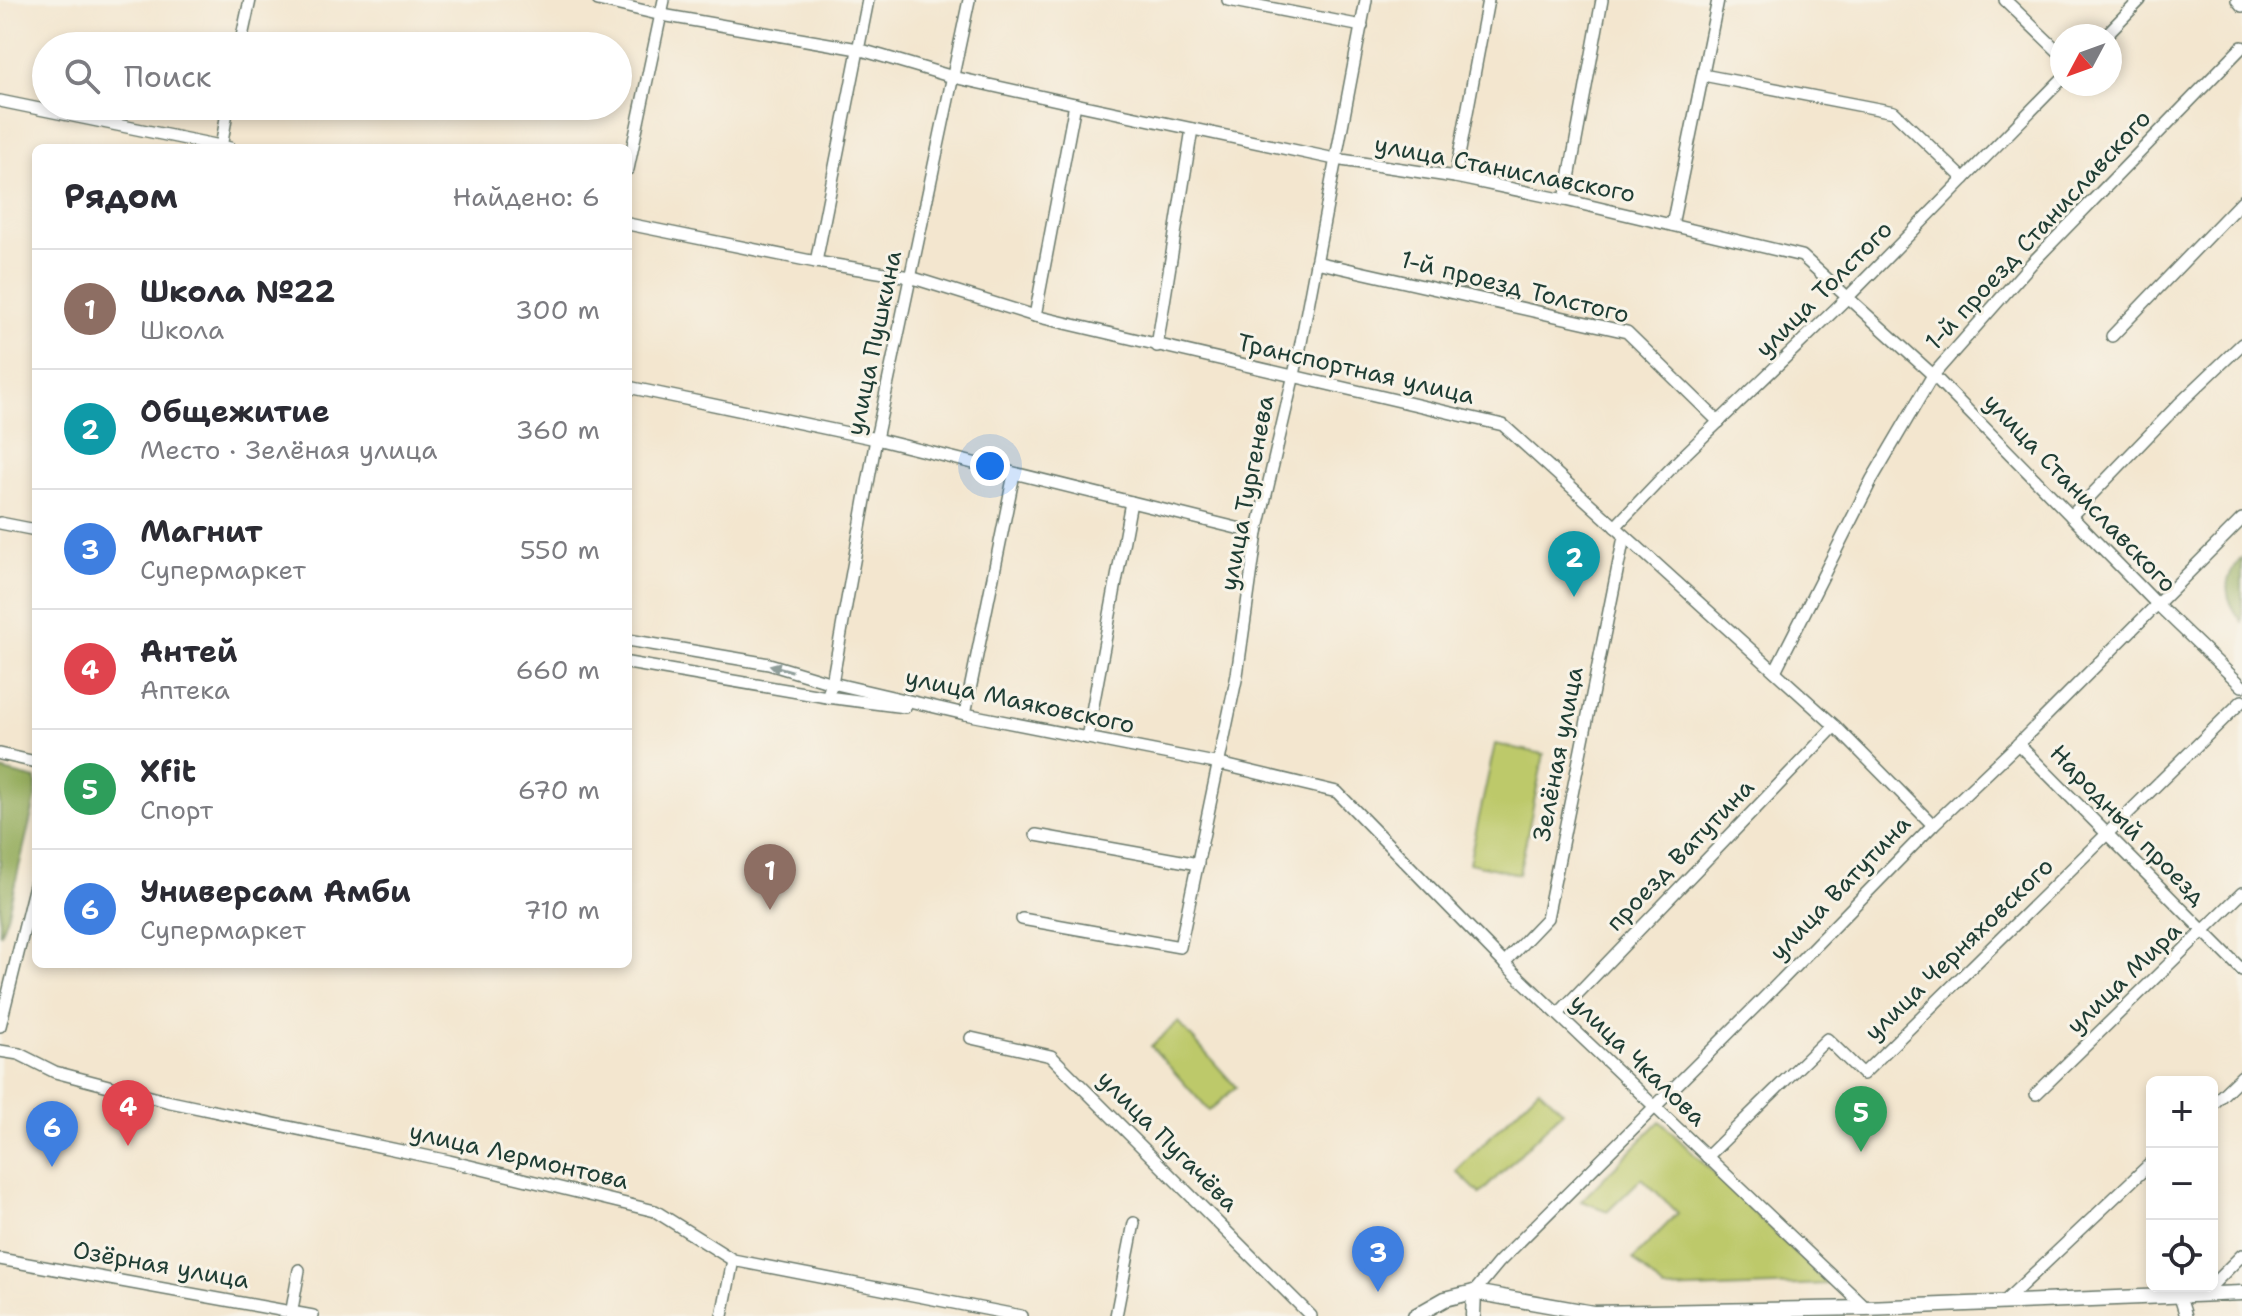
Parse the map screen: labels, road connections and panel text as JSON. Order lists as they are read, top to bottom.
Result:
{
  "streets": {
    "street": [
      "улица Станиславского",
      "1-й проезд Станиславского",
      "1-й проезд Толстого",
      "улица Толстого",
      "улица Пушкина",
      "Транспортная улица",
      "улица Тургенева",
      "улица Маяковского",
      "Зелёная улица",
      "Народный проезд",
      "проезд Ватутина",
      "улица Ватутина",
      "улица Черняховского",
      "улица Мира",
      "улица Чкалова",
      "улица Пугачёва",
      "улица Лермонтова",
      "Озёрная улица"
    ]
  },
  "crossings": [
    ["улица Станиславского", "1-й проезд Станиславского"],
    ["улица Станиславского", "улица Толстого"],
    ["улица Станиславского", "улица Пушкина"],
    ["улица Станиславского", "улица Тургенева"],
    ["улица Станиславского", "улица Ватутина"],
    ["1-й проезд Станиславского", "Транспортная улица"],
    ["1-й проезд Толстого", "улица Толстого"],
    ["1-й проезд Толстого", "улица Тургенева"],
    ["улица Толстого", "Транспортная улица"],
    ["улица Пушкина", "Транспортная улица"],
    ["улица Пушкина", "улица Маяковского"],
    ["Транспортная улица", "улица Тургенева"],
    ["Транспортная улица", "Зелёная улица"],
    ["Транспортная улица", "проезд Ватутина"],
    ["Транспортная улица", "улица Ватутина"],
    ["улица Тургенева", "улица Маяковского"],
    ["улица Маяковского", "улица Чкалова"],
    ["Зелёная улица", "улица Чкалова"],
    ["Народный проезд", "улица Ватутина"],
    ["Народный проезд", "улица Черняховского"],
    ["Народный проезд", "улица Мира"],
    ["проезд Ватутина", "улица Чкалова"],
    ["улица Ватутина", "улица Чкалова"],
    ["улица Черняховского", "улица Чкалова"]
  ],
  "north": "bottom left",
  "page": {
    "search": "Поиск",
    "heading": ["Рядом", "Найдено: 6"],
    "list": [
      {
        "mark": "1",
        "name": "Школа №22",
        "note": "Школа",
        "value": "300 m"
      },
      {
        "mark": "2",
        "name": "Общежитие",
        "note": "Место · Зелёная улица",
        "value": "360 m"
      },
      {
        "mark": "3",
        "name": "Магнит",
        "note": "Супермаркет",
        "value": "550 m"
      },
      {
        "mark": "4",
        "name": "Антей",
        "note": "Аптека",
        "value": "660 m"
      },
      {
        "mark": "5",
        "name": "Xfit",
        "note": "Спорт",
        "value": "670 m"
      },
      {
        "mark": "6",
        "name": "Универсам Амби",
        "note": "Супермаркет",
        "value": "710 m"
      }
    ],
    "pins": [
      "2",
      "1",
      "4",
      "5",
      "6",
      "3"
    ],
    "map_buttons": ["+", "−"]
  }
}
